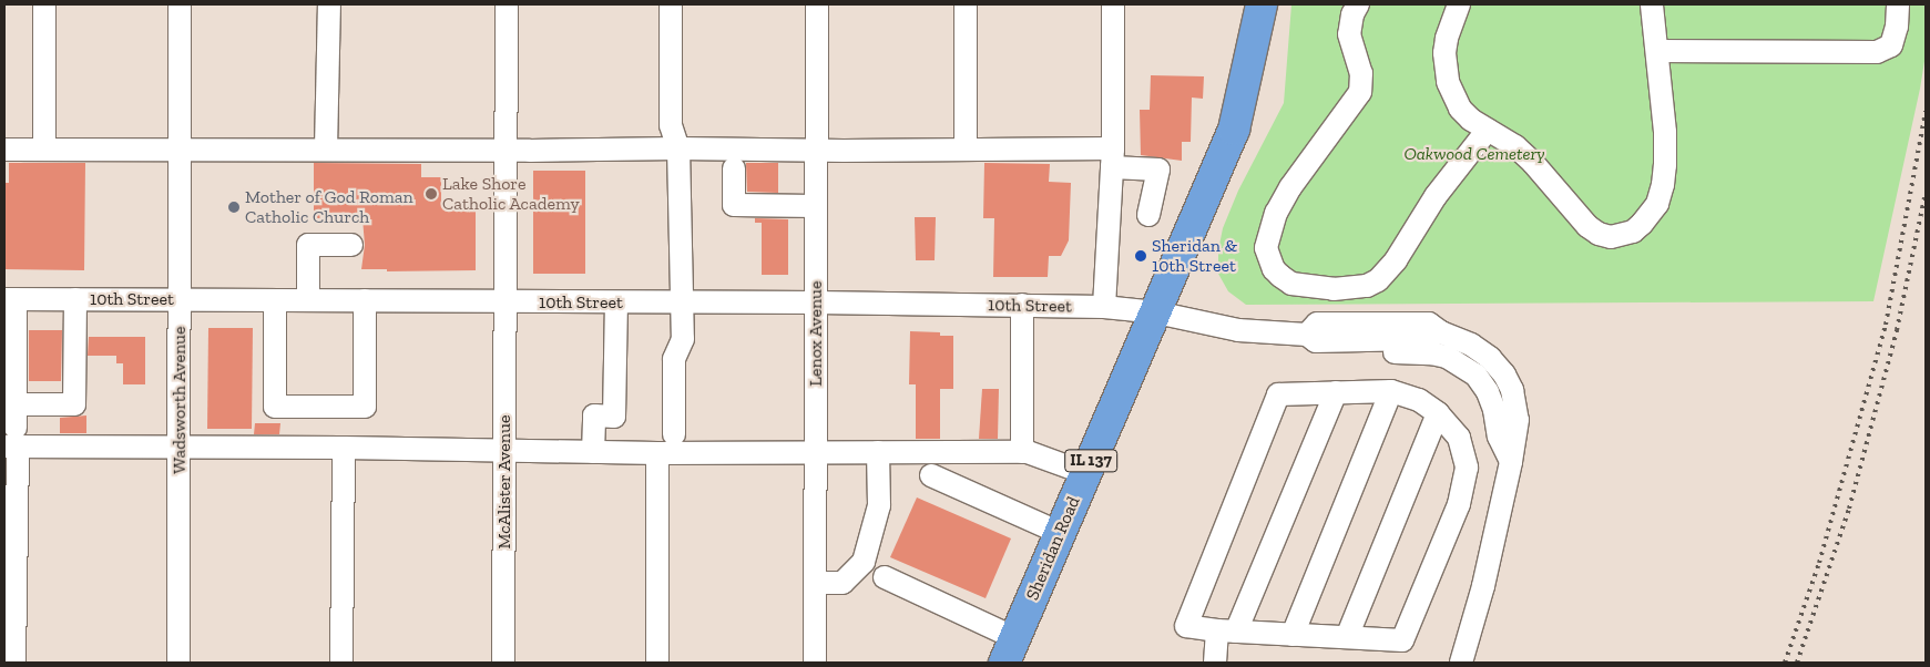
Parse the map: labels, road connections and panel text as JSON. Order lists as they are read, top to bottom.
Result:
{
  "streets": {
    "highway": ["IL 137", "Sheridan Road"],
    "street": [
      "10th Street",
      "Lenox Avenue",
      "Wadsworth Avenue",
      "McAlister Avenue"
    ]
  },
  "crossings": [
    ["10th Street", "Lenox Avenue"],
    ["10th Street", "Wadsworth Avenue"],
    ["10th Street", "IL 137"],
    ["10th Street", "McAlister Avenue"],
    ["10th Street", "Sheridan Road"],
    ["IL 137", "Sheridan Road"]
  ],
  "parks": ["Oakwood Cemetery"],
  "places": ["Lake Shore Catholic Academy", "Mother of God Roman Catholic Church", "Sheridan & 10th Street"]
}
